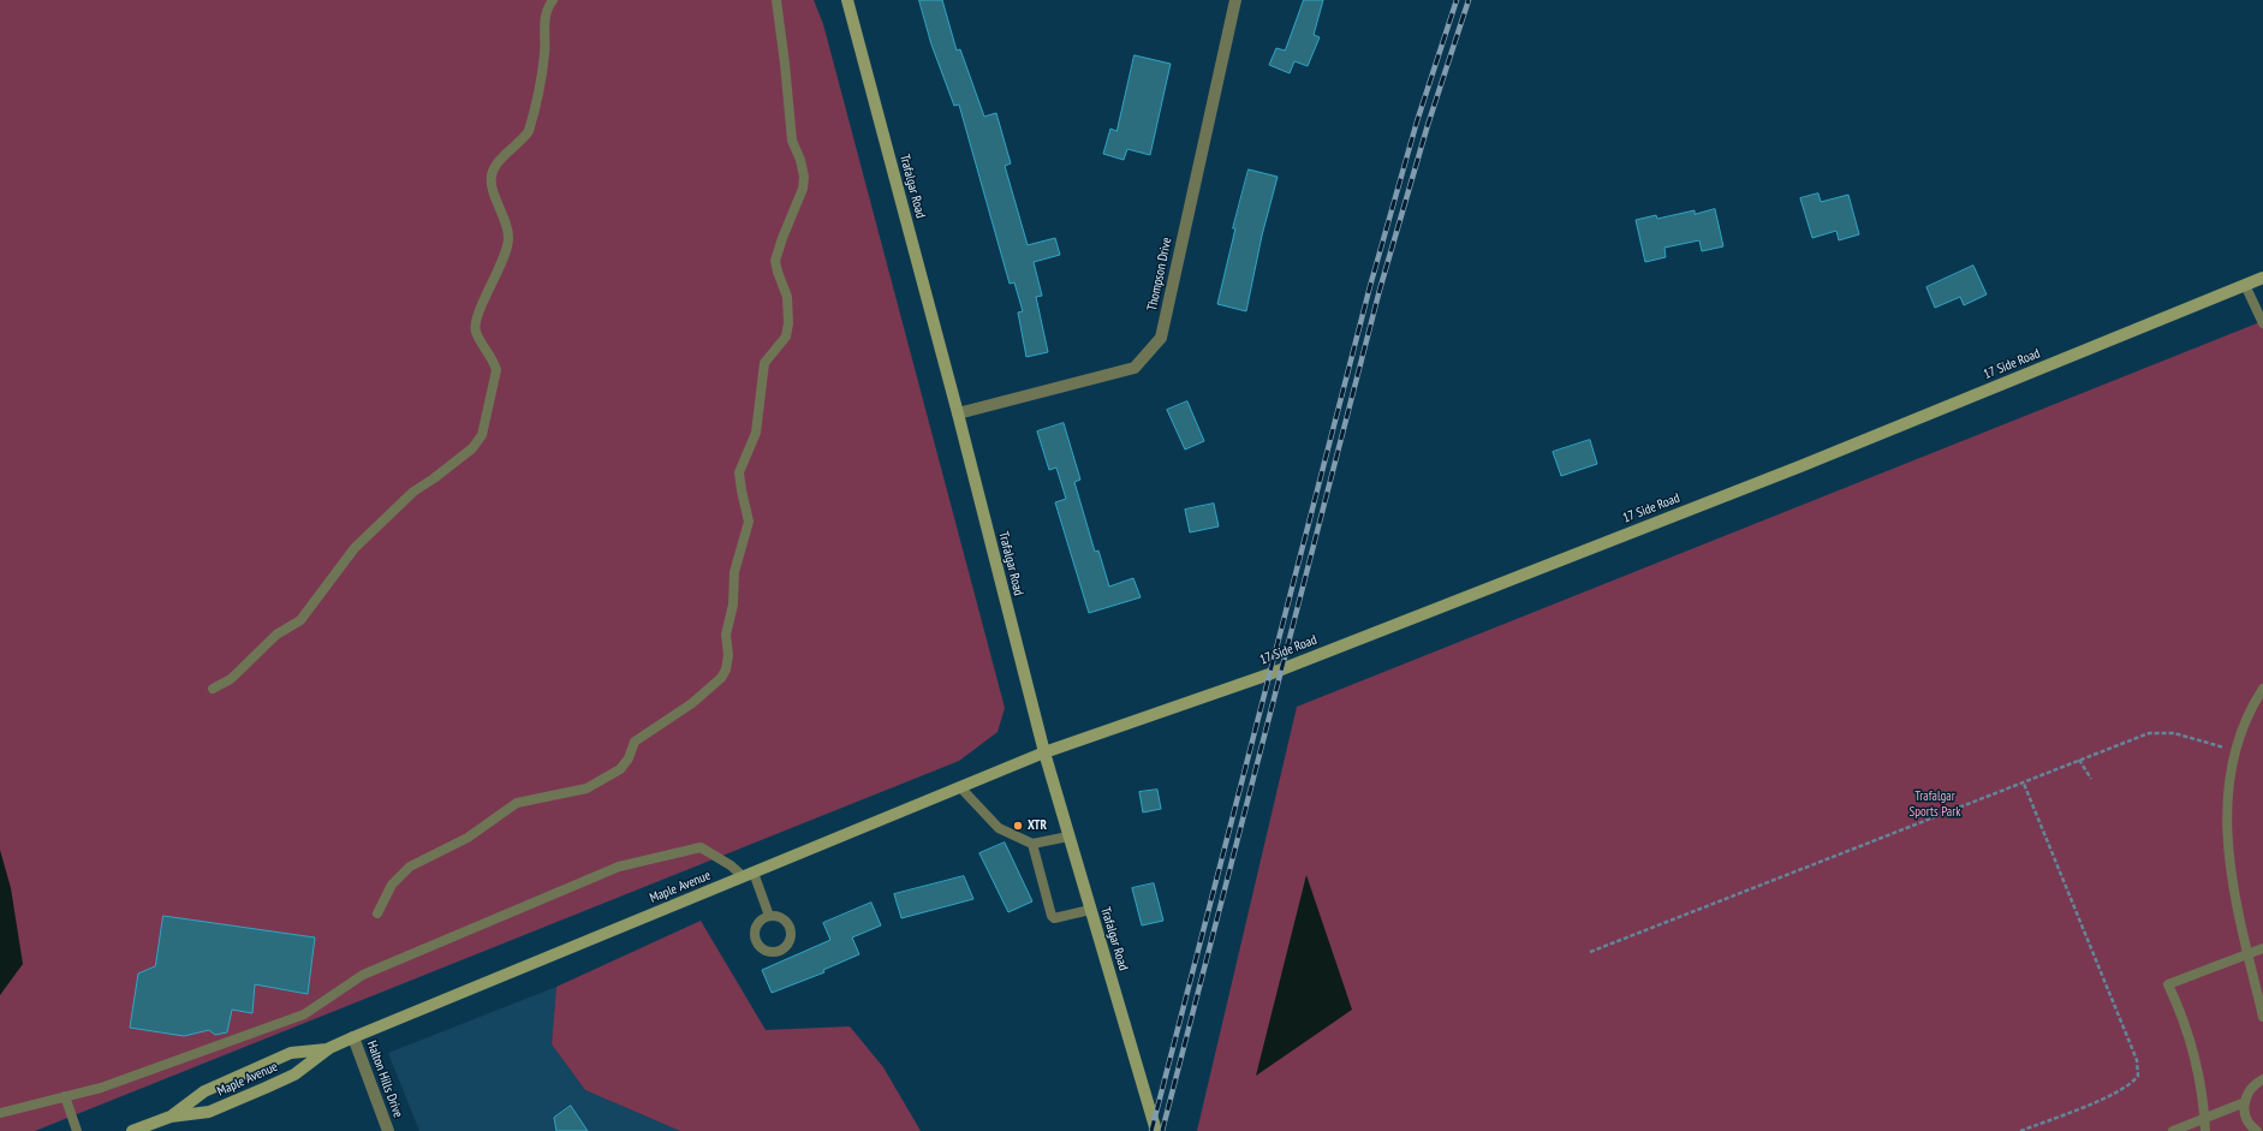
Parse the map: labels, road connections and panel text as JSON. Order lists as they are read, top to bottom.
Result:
{
  "streets": {
    "main road": ["Trafalgar Road", "17 Side Road", "Maple Avenue"],
    "street": ["Thompson Drive", "Halton Hills Drive"]
  },
  "crossings": [
    ["Trafalgar Road", "Thompson Drive"],
    ["Trafalgar Road", "17 Side Road"],
    ["Trafalgar Road", "Maple Avenue"],
    ["17 Side Road", "Maple Avenue"],
    ["Maple Avenue", "Halton Hills Drive"]
  ],
  "parks": ["Trafalgar Sports Park"],
  "places": ["XTR"]
}
